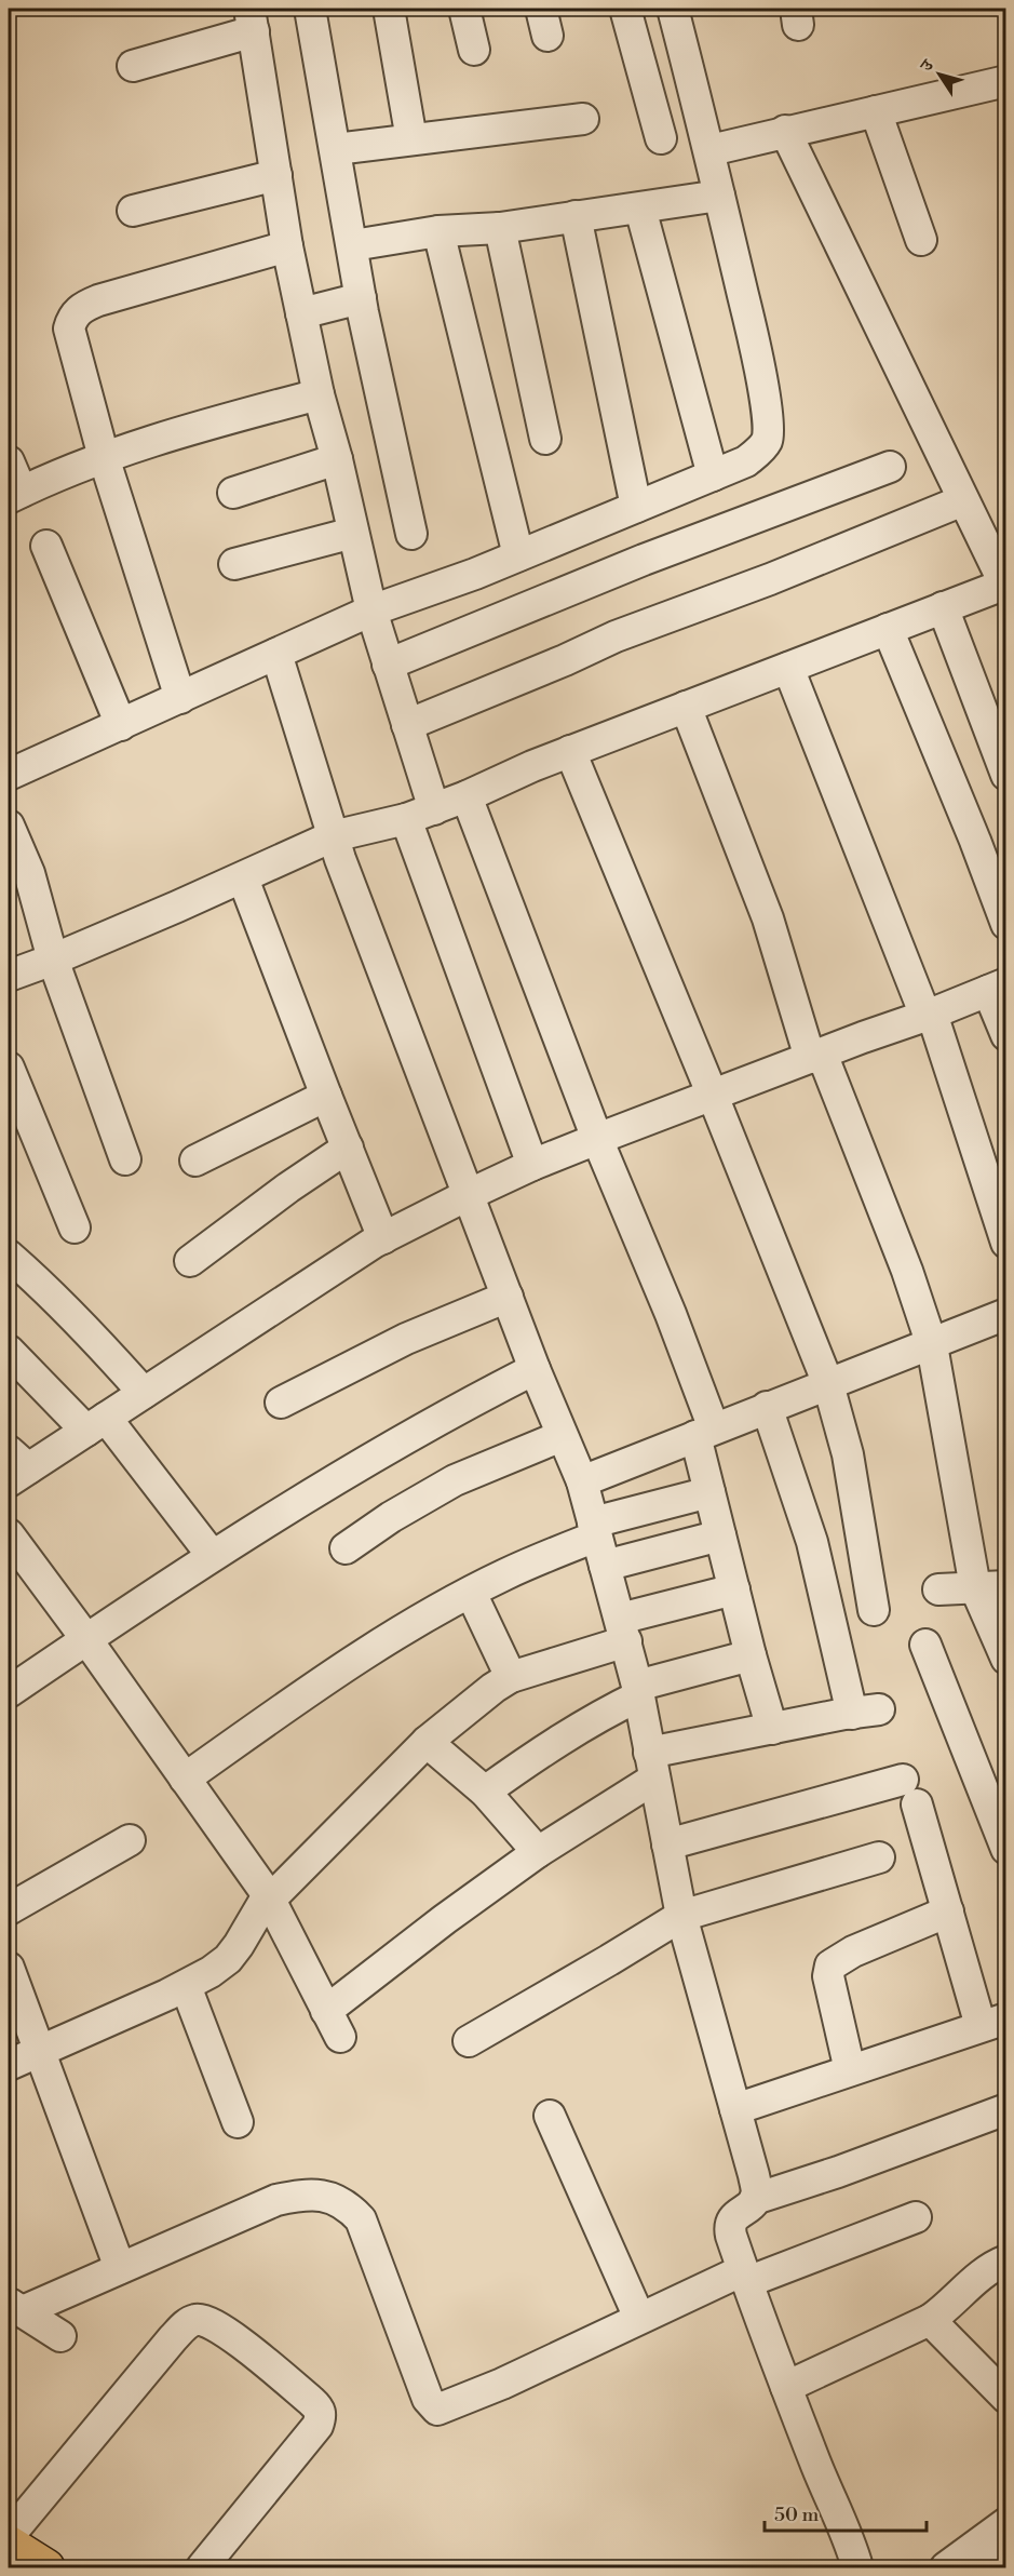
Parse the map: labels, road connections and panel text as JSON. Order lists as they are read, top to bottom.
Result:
{
  "scale_bar": "50 m",
  "north": "top left"
}
